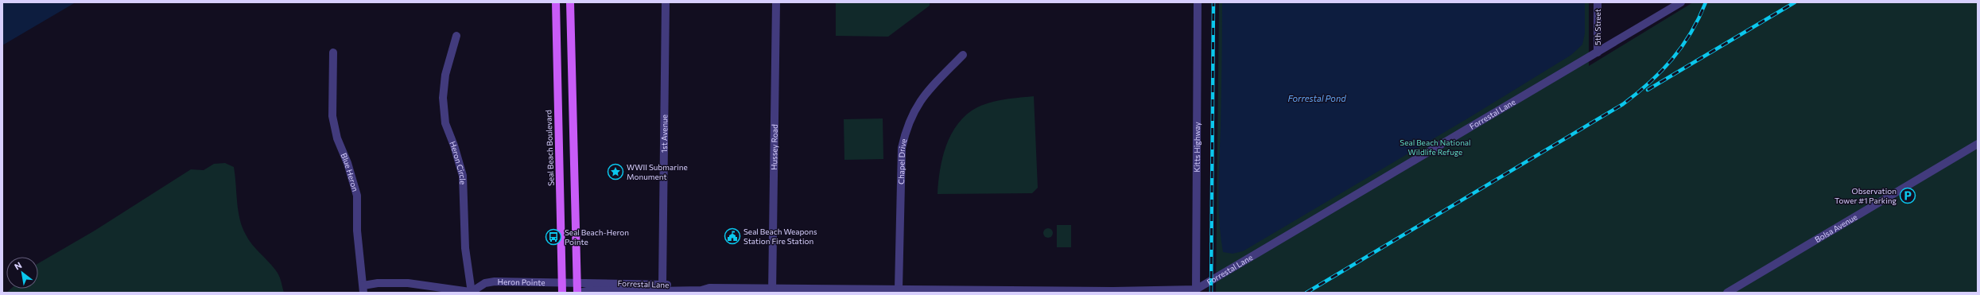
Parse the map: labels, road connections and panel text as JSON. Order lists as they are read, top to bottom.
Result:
{
  "streets": {
    "main road": ["Seal Beach Boulevard"],
    "street": [
      "5th Street",
      "Forrestal Lane",
      "1st Avenue",
      "Hussey Road",
      "Kitts Highway",
      "Chapel Drive",
      "Heron Circle",
      "Blue Heron",
      "Bolsa Avenue",
      "Heron Pointe"
    ]
  },
  "crossings": [
    ["5th Street", "Forrestal Lane"],
    ["Forrestal Lane", "1st Avenue"],
    ["Forrestal Lane", "Hussey Road"],
    ["Forrestal Lane", "Kitts Highway"],
    ["Forrestal Lane", "Chapel Drive"],
    ["Forrestal Lane", "Heron Pointe"],
    ["Seal Beach Boulevard", "Heron Pointe"],
    ["Heron Circle", "Heron Pointe"]
  ],
  "water": ["Forrestal Pond"],
  "parks": ["Seal Beach National Wildlife Refuge"],
  "places": {
    "place": ["WWII Submarine Monument"],
    "parking": ["Observation Tower #1 Parking"],
    "public building": ["Seal Beach Weapons Station Fire Station"],
    "bus stop": ["Seal Beach-Heron Pointe"]
  },
  "north": "top left"
}
